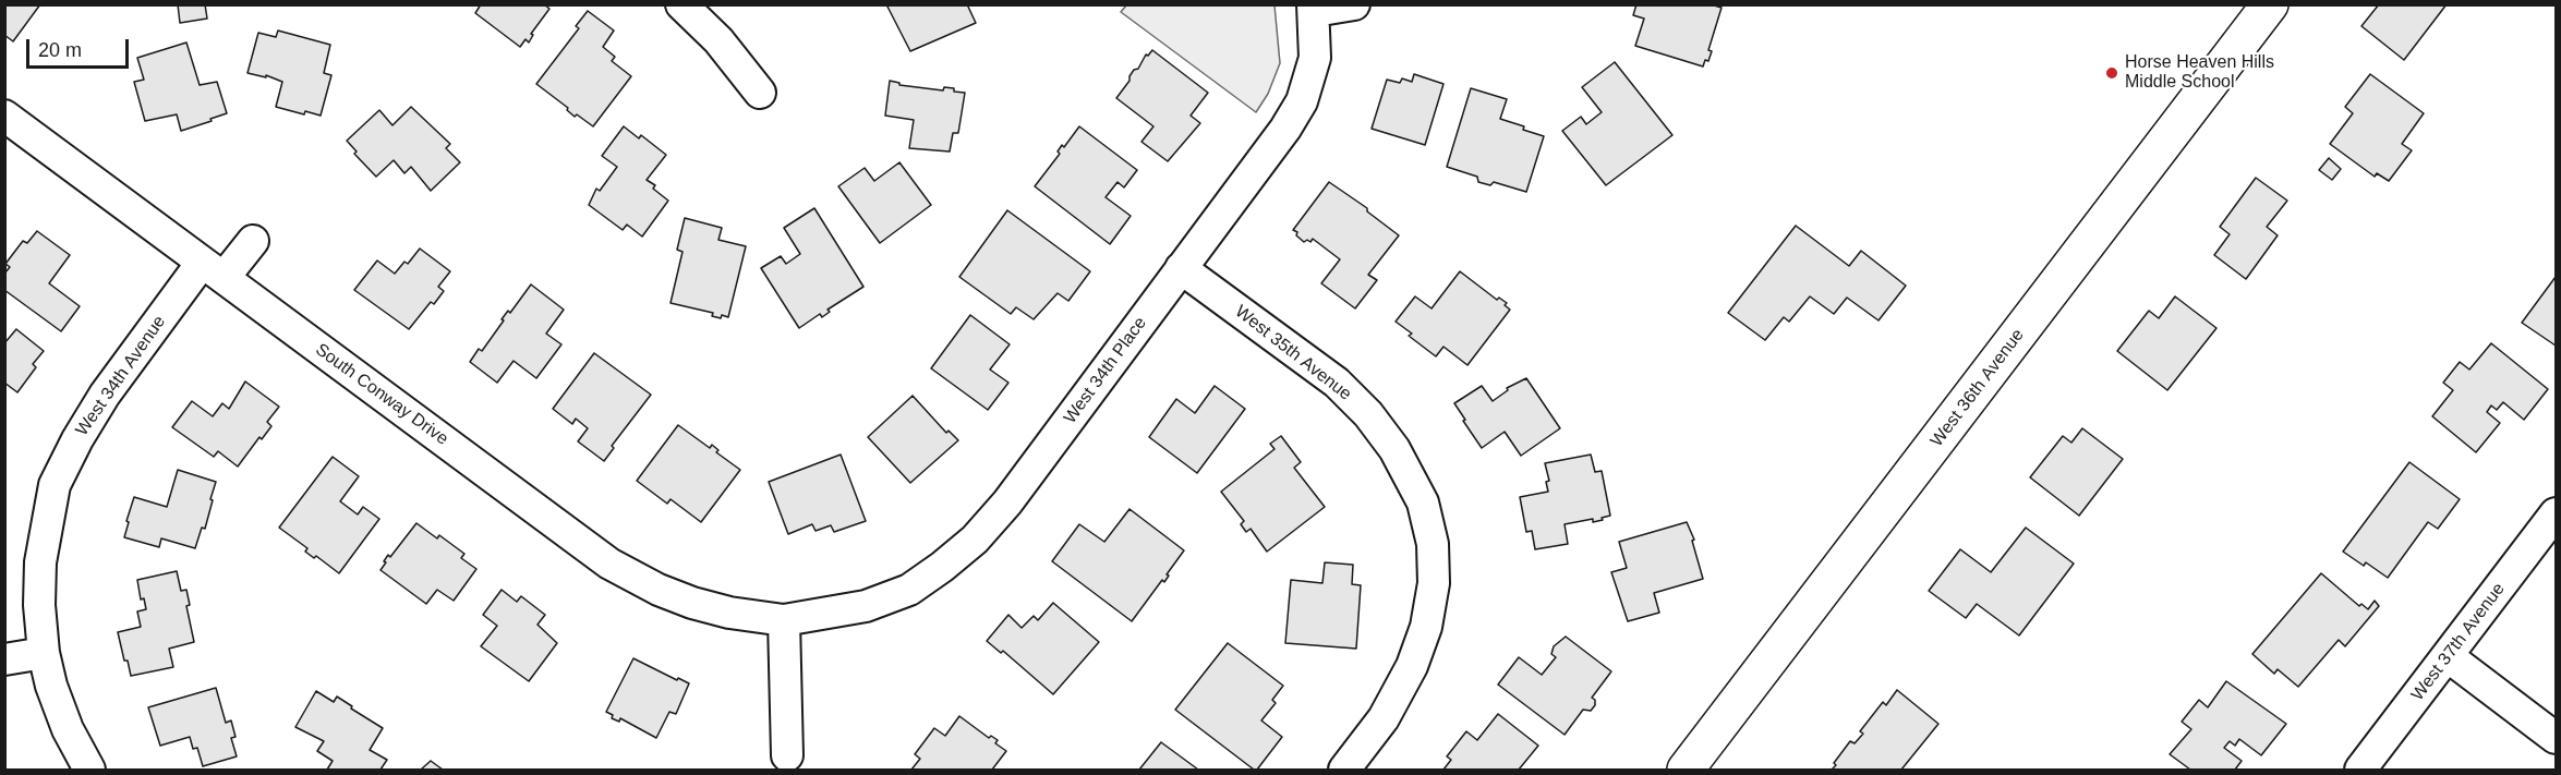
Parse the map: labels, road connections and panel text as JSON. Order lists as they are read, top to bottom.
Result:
{
  "streets": {
    "street": [
      "West 35th Avenue",
      "West 34th Place",
      "West 34th Avenue",
      "West 36th Avenue",
      "South Conway Drive",
      "West 37th Avenue"
    ]
  },
  "crossings": [
    ["West 35th Avenue", "West 34th Place"],
    ["West 34th Place", "South Conway Drive"],
    ["West 34th Avenue", "South Conway Drive"]
  ],
  "places": ["Horse Heaven Hills Middle School"],
  "scale_bar": "20 m"
}
